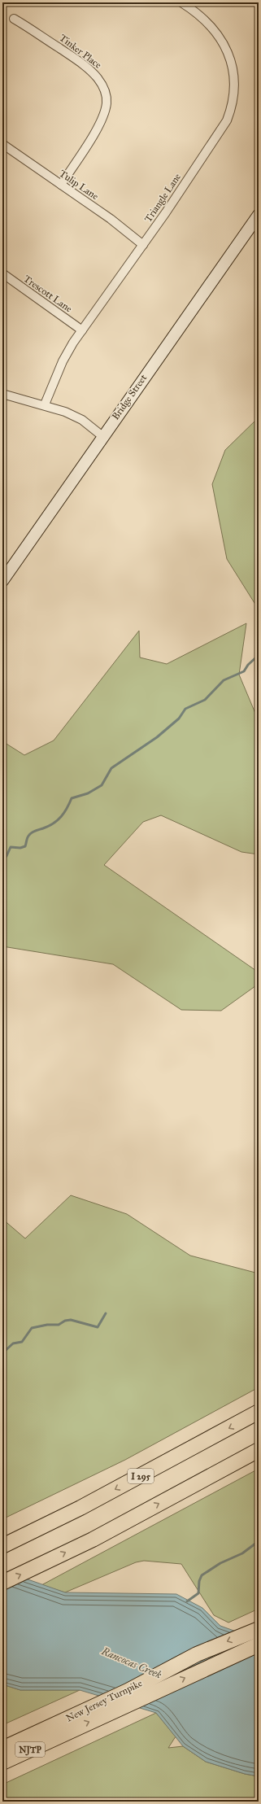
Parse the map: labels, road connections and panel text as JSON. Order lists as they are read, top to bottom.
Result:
{
  "streets": {
    "highway": ["I 295", "New Jersey Turnpike", "NJTP"],
    "main road": ["Bridge Street"],
    "street": [
      "Tinker Place",
      "Tulip Lane",
      "Triangle Lane",
      "Trescott Lane"
    ]
  },
  "crossings": [
    ["Tinker Place", "Tulip Lane"],
    ["Tulip Lane", "Triangle Lane"],
    ["Triangle Lane", "Trescott Lane"]
  ],
  "water": ["Rancocas Creek"]
}
